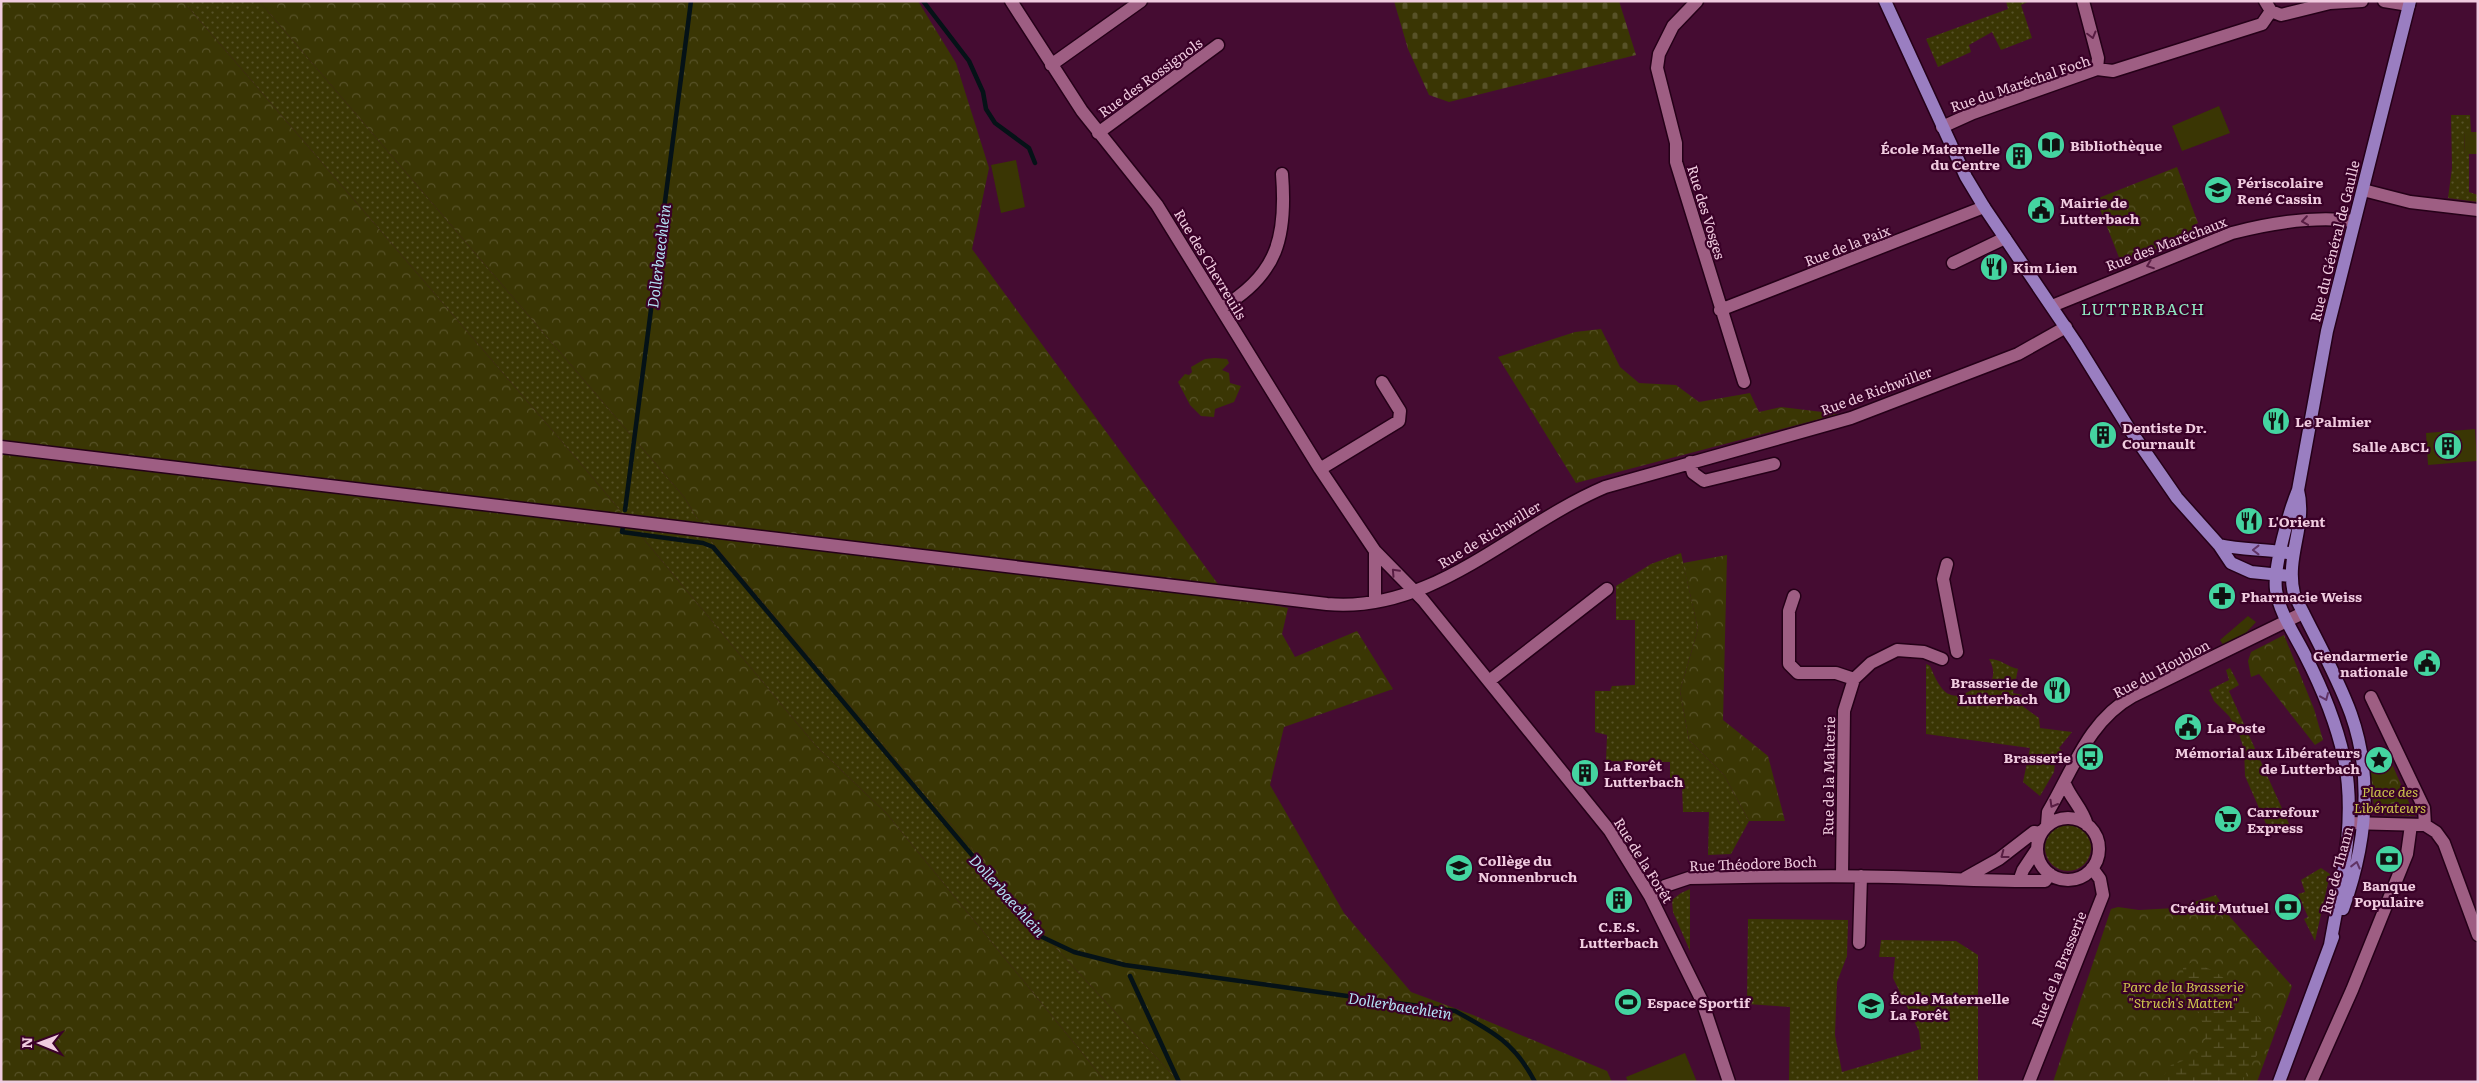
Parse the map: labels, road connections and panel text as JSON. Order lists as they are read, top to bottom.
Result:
{
  "streets": {
    "main road": ["Rue du Général de Gaulle", "Rue de Thann"],
    "street": [
      "Rue des Rossignols",
      "Rue du Maréchal Foch",
      "Rue des Vosges",
      "Rue des Maréchaux",
      "Rue de la Paix",
      "Rue des Chevreuils",
      "Rue de Richwiller",
      "Rue du Houblon",
      "Rue de la Malterie",
      "Rue de la Forêt",
      "Rue Théodore Boch",
      "Rue de la Brasserie"
    ]
  },
  "crossings": [
    ["Rue des Rossignols", "Rue des Chevreuils"],
    ["Rue des Vosges", "Rue de la Paix"],
    ["Rue du Général de Gaulle", "Rue des Maréchaux"],
    ["Rue du Général de Gaulle", "Rue de Thann"],
    ["Rue des Chevreuils", "Rue de Richwiller"],
    ["Rue des Chevreuils", "Rue de la Forêt"],
    ["Rue de Richwiller", "Rue de la Forêt"],
    ["Rue du Houblon", "Rue Théodore Boch"],
    ["Rue du Houblon", "Rue de Thann"],
    ["Rue du Houblon", "Rue de la Brasserie"],
    ["Rue de la Malterie", "Rue Théodore Boch"],
    ["Rue de la Forêt", "Rue Théodore Boch"],
    ["Rue Théodore Boch", "Rue de la Brasserie"]
  ],
  "one_way": ["Rue des Maréchaux"],
  "districts": ["LUTTERBACH"],
  "water": ["Dollerbaechlein"],
  "parks": ["Place des Libérateurs", "Parc de la Brasserie \"Struch's Matten\""],
  "places": {
    "library": ["Bibliothèque"],
    "building": [
      "École Maternelle du Centre",
      "Dentiste Dr. Cournault",
      "Salle ABCL",
      "La Forêt Lutterbach",
      "C.E.S. Lutterbach"
    ],
    "school or university": ["Périscolaire René Cassin", "Collège du Nonnenbruch", "École Maternelle La Forêt"],
    "public building": ["Mairie de Lutterbach", "Gendarmerie nationale", "La Poste"],
    "restaurant": [
      "Kim Lien",
      "Le Palmier",
      "L'Orient",
      "Brasserie de Lutterbach"
    ],
    "pharmacy": ["Pharmacie Weiss"],
    "bus stop": ["Brasserie"],
    "place": ["Mémorial aux Libérateurs de Lutterbach"],
    "supermarket": ["Carrefour Express"],
    "bank": ["Banque Populaire", "Crédit Mutuel"],
    "sports": ["Espace Sportif"]
  },
  "north": "left"
}
